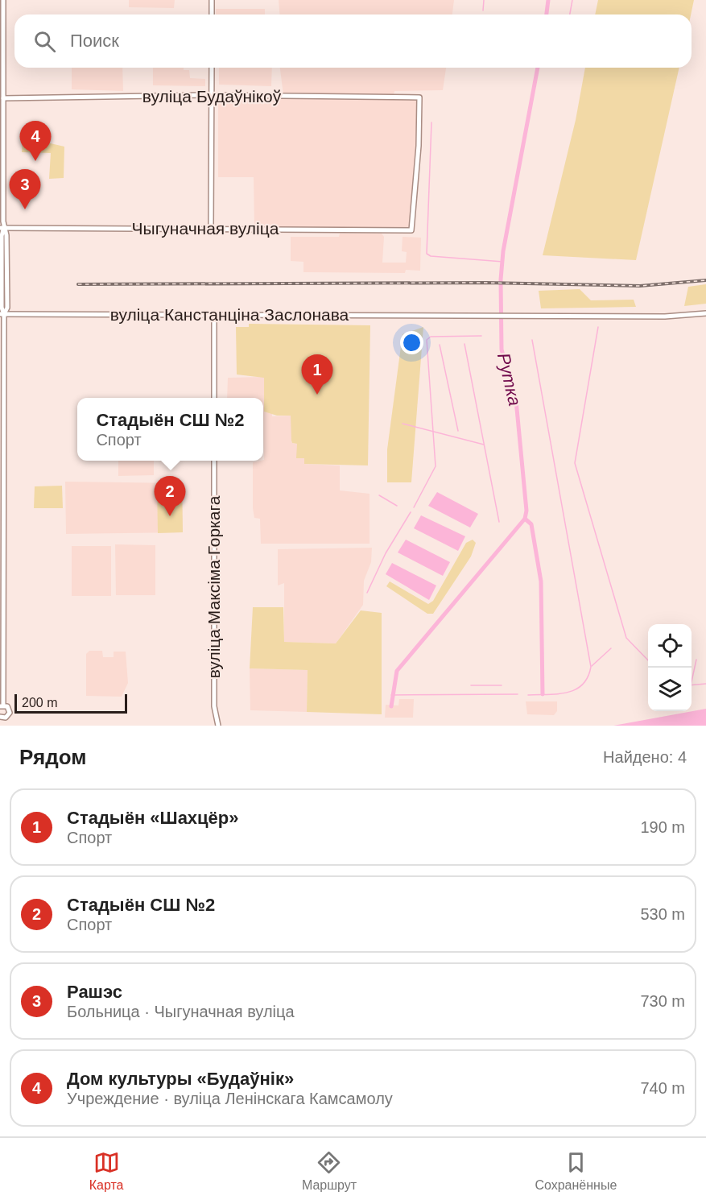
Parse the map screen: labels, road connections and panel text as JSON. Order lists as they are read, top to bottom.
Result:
{
  "streets": {
    "main road": [
      "вуліца Будаўнікоў",
      "Чыгуначная вуліца",
      "вуліца Канстанціна Заслонава",
      "вуліца Максіма Горкага"
    ]
  },
  "crossings": [
    ["вуліца Будаўнікоў", "Чыгуначная вуліца"]
  ],
  "water": ["Рутка"],
  "scale_bar": "200 m",
  "page": {
    "search": "Поиск",
    "pins": [
      "4",
      "3",
      "1",
      "2"
    ],
    "popup": ["Стадыён СШ №2", "Спорт"],
    "scale": "200 m",
    "heading": ["Рядом", "Найдено: 4"],
    "list": [
      {
        "mark": "1",
        "name": "Стадыён «Шахцёр»",
        "note": "Спорт",
        "value": "190 m"
      },
      {
        "mark": "2",
        "name": "Стадыён СШ №2",
        "note": "Спорт",
        "value": "530 m"
      },
      {
        "mark": "3",
        "name": "Рашэс",
        "note": "Больница · Чыгуначная вуліца",
        "value": "730 m"
      },
      {
        "mark": "4",
        "name": "Дом культуры «Будаўнік»",
        "note": "Учреждение · вуліца Ленінскага Камсамолу",
        "value": "740 m"
      }
    ],
    "nav": ["Карта", "Маршрут", "Сохранённые"]
  }
}
